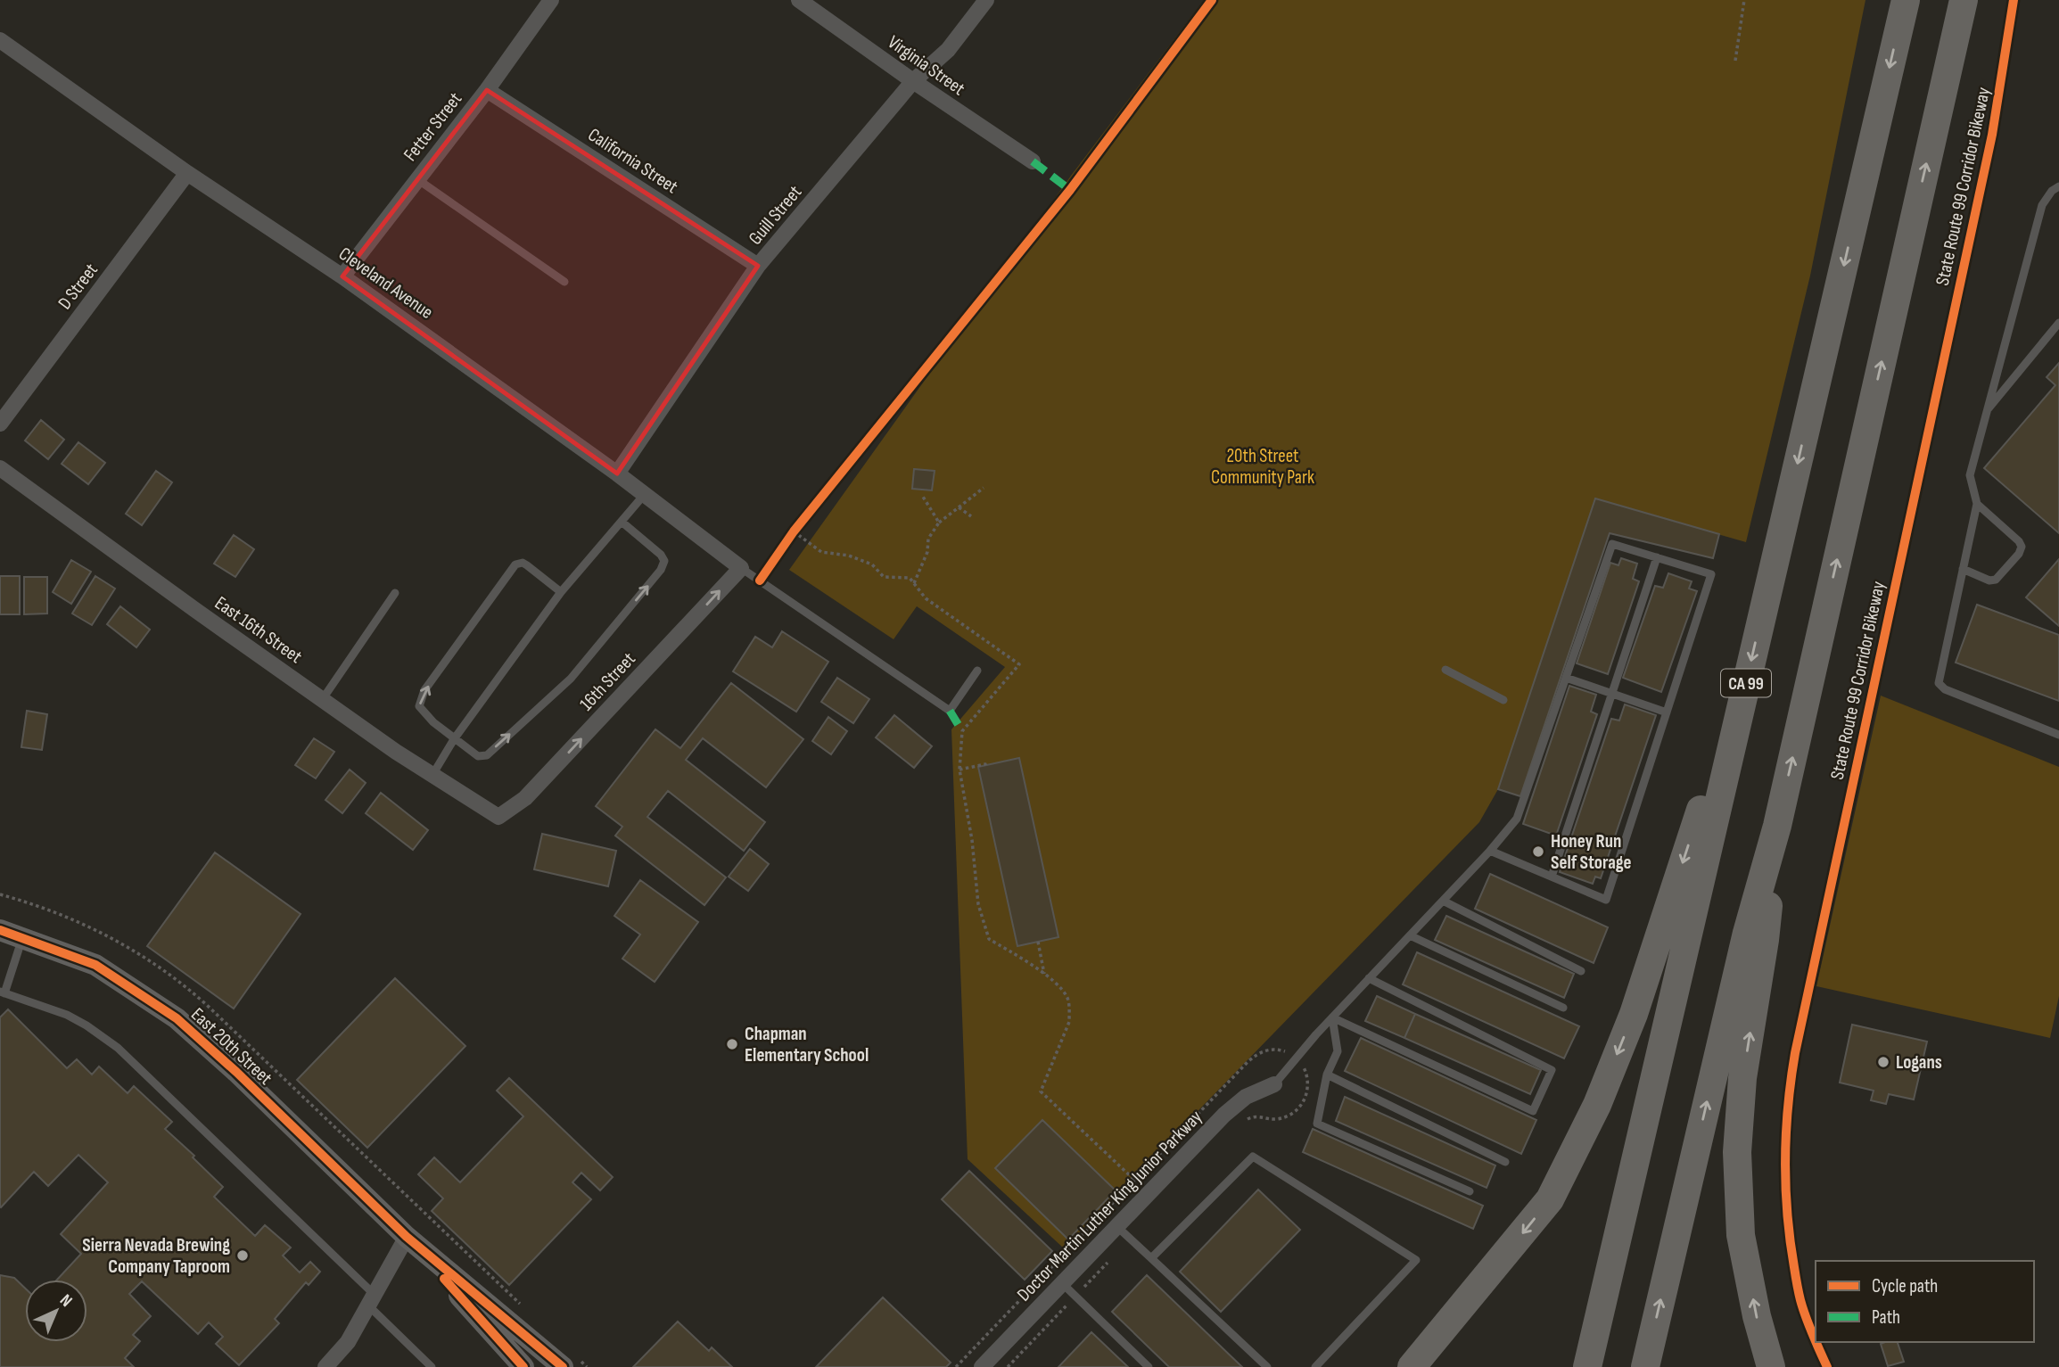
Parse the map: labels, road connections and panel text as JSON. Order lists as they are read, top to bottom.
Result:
{
  "streets": {
    "highway": ["CA 99"],
    "street": [
      "Virginia Street",
      "Fetter Street",
      "California Street",
      "Guill Street",
      "Cleveland Avenue",
      "D Street",
      "East 16th Street",
      "16th Street",
      "East 20th Street",
      "Doctor Martin Luther King Junior Parkway"
    ],
    "cycle path": ["State Route 99 Corridor Bikeway"]
  },
  "crossings": [
    ["Virginia Street", "Guill Street"],
    ["Fetter Street", "California Street"],
    ["Fetter Street", "Cleveland Avenue"],
    ["California Street", "Guill Street"],
    ["Guill Street", "Cleveland Avenue"],
    ["Cleveland Avenue", "D Street"],
    ["Cleveland Avenue", "16th Street"],
    ["East 16th Street", "16th Street"]
  ],
  "one_way": ["16th Street"],
  "parks": ["20th Street Community Park"],
  "places": [
    "Honey Run Self Storage",
    "Chapman Elementary School",
    "Logans",
    "Sierra Nevada Brewing Company Taproom"
  ],
  "legend": ["Cycle path", "Path"],
  "north": "top right"
}
